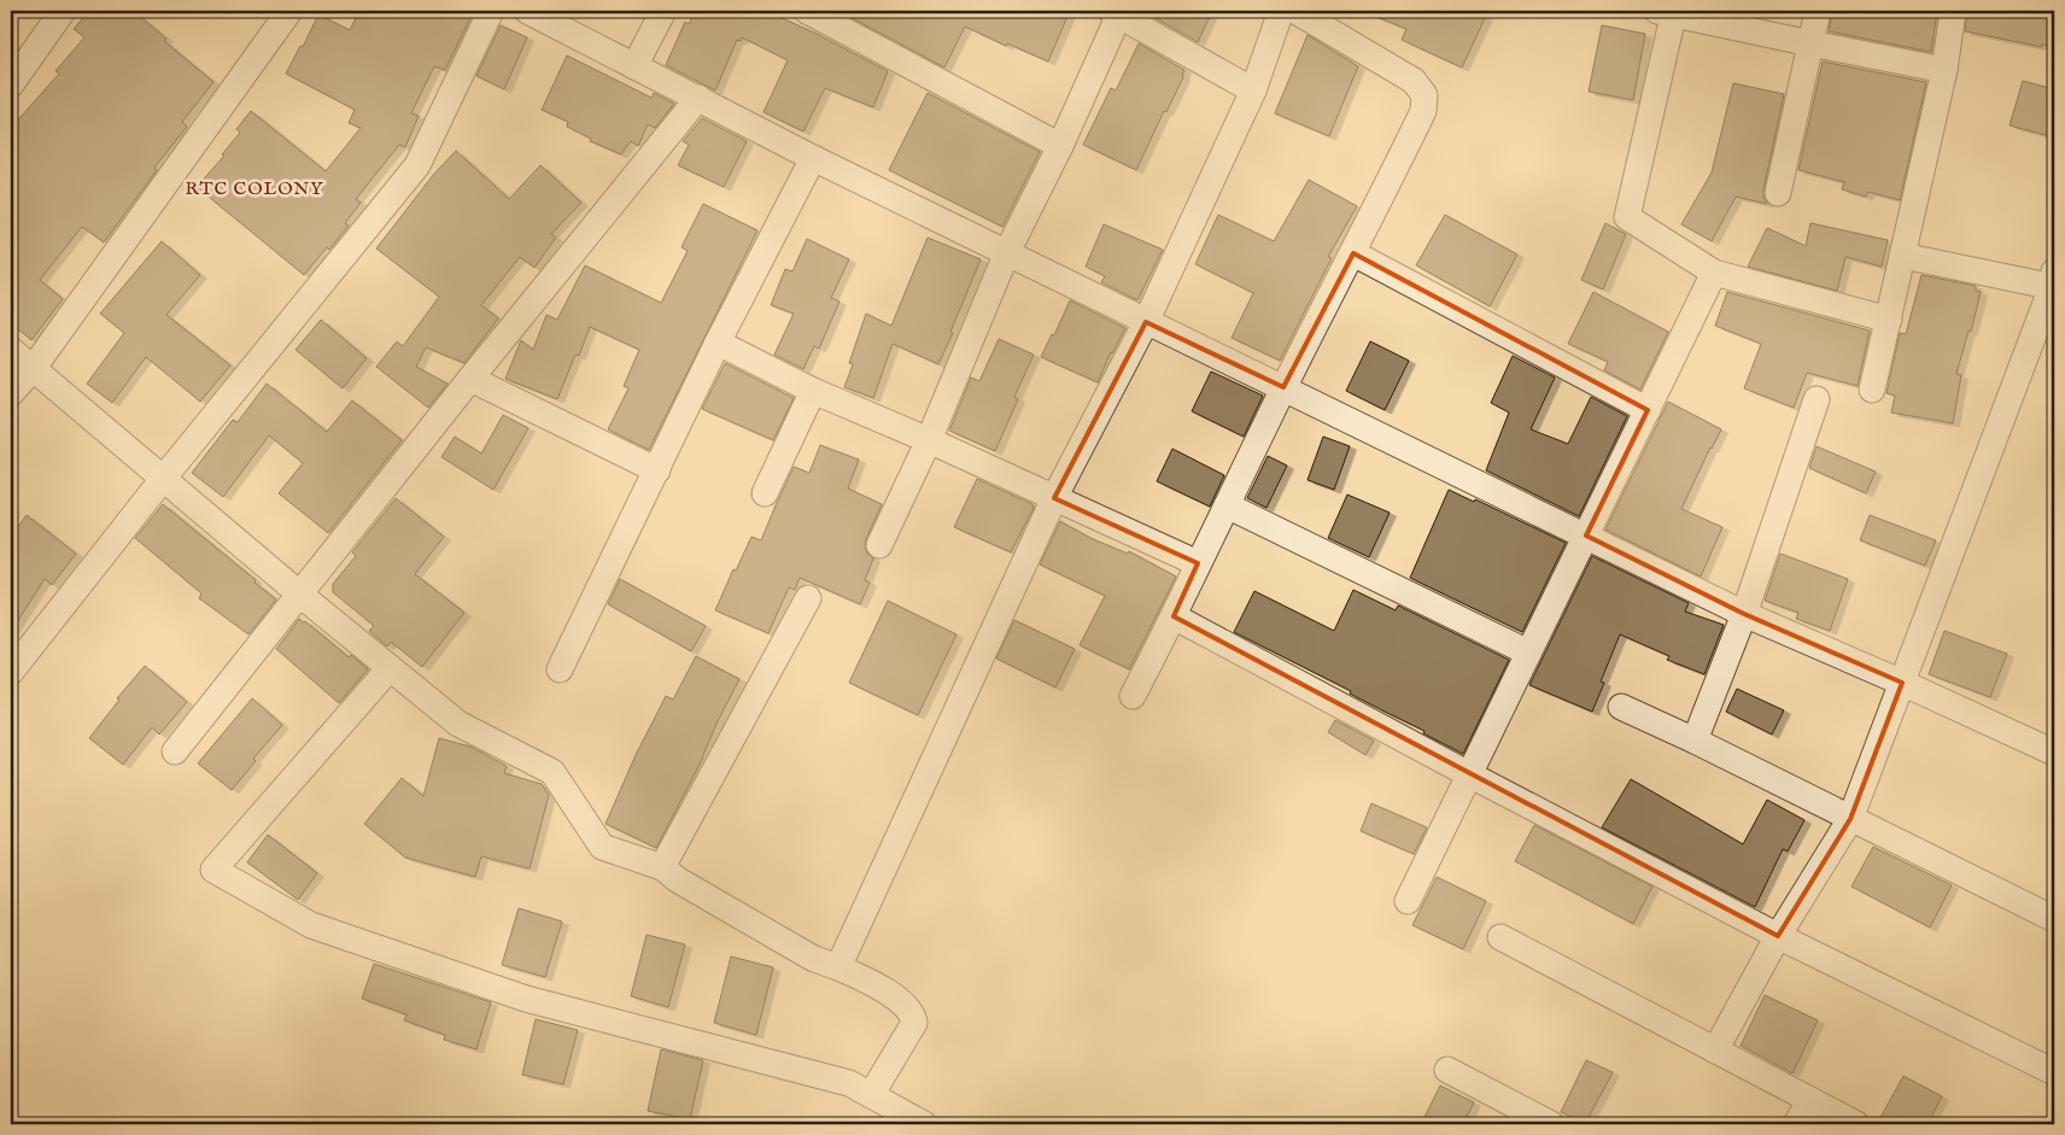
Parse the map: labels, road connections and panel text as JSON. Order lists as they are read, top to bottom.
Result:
{
  "districts": ["RTC COLONY"]
}
